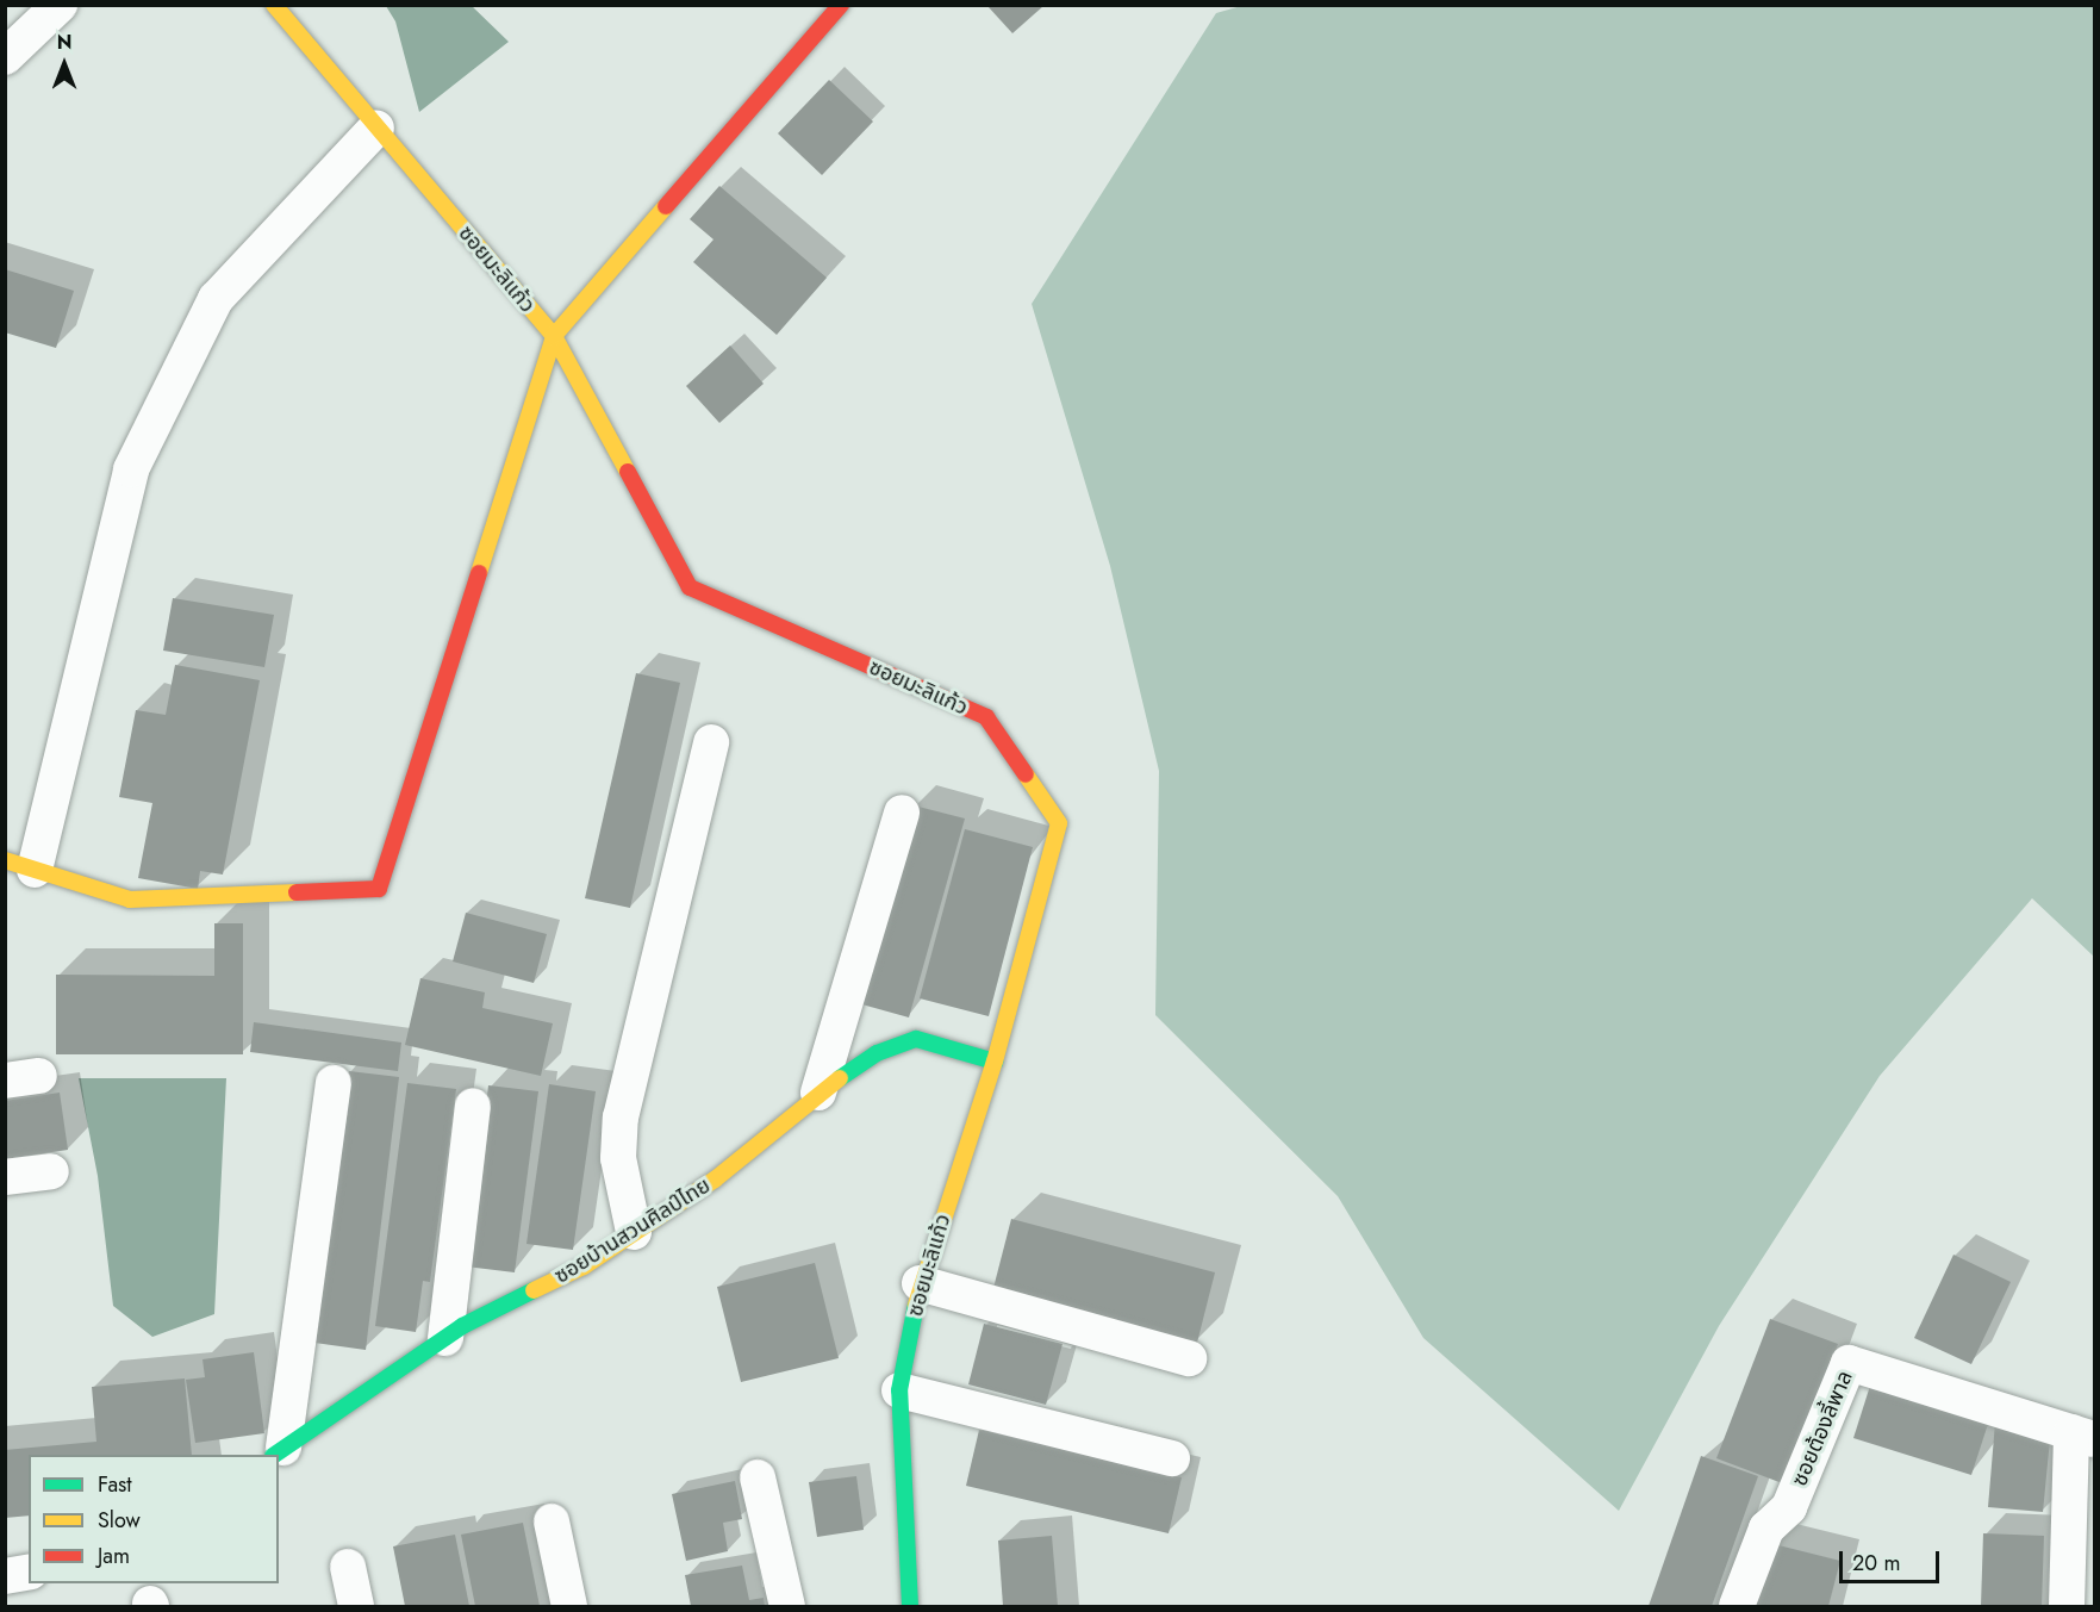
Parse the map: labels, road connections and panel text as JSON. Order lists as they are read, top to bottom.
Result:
{
  "streets": {
    "street": ["ซอยมะลิแก้ว", "ซอยบ้านสวนศิลป์ไทย", "ซอยต้องลี้พาล"]
  },
  "crossings": [
    ["ซอยมะลิแก้ว", "ซอยบ้านสวนศิลป์ไทย"]
  ],
  "legend": ["Fast", "Slow", "Jam"],
  "scale_bar": "20 m",
  "north": "top"
}
